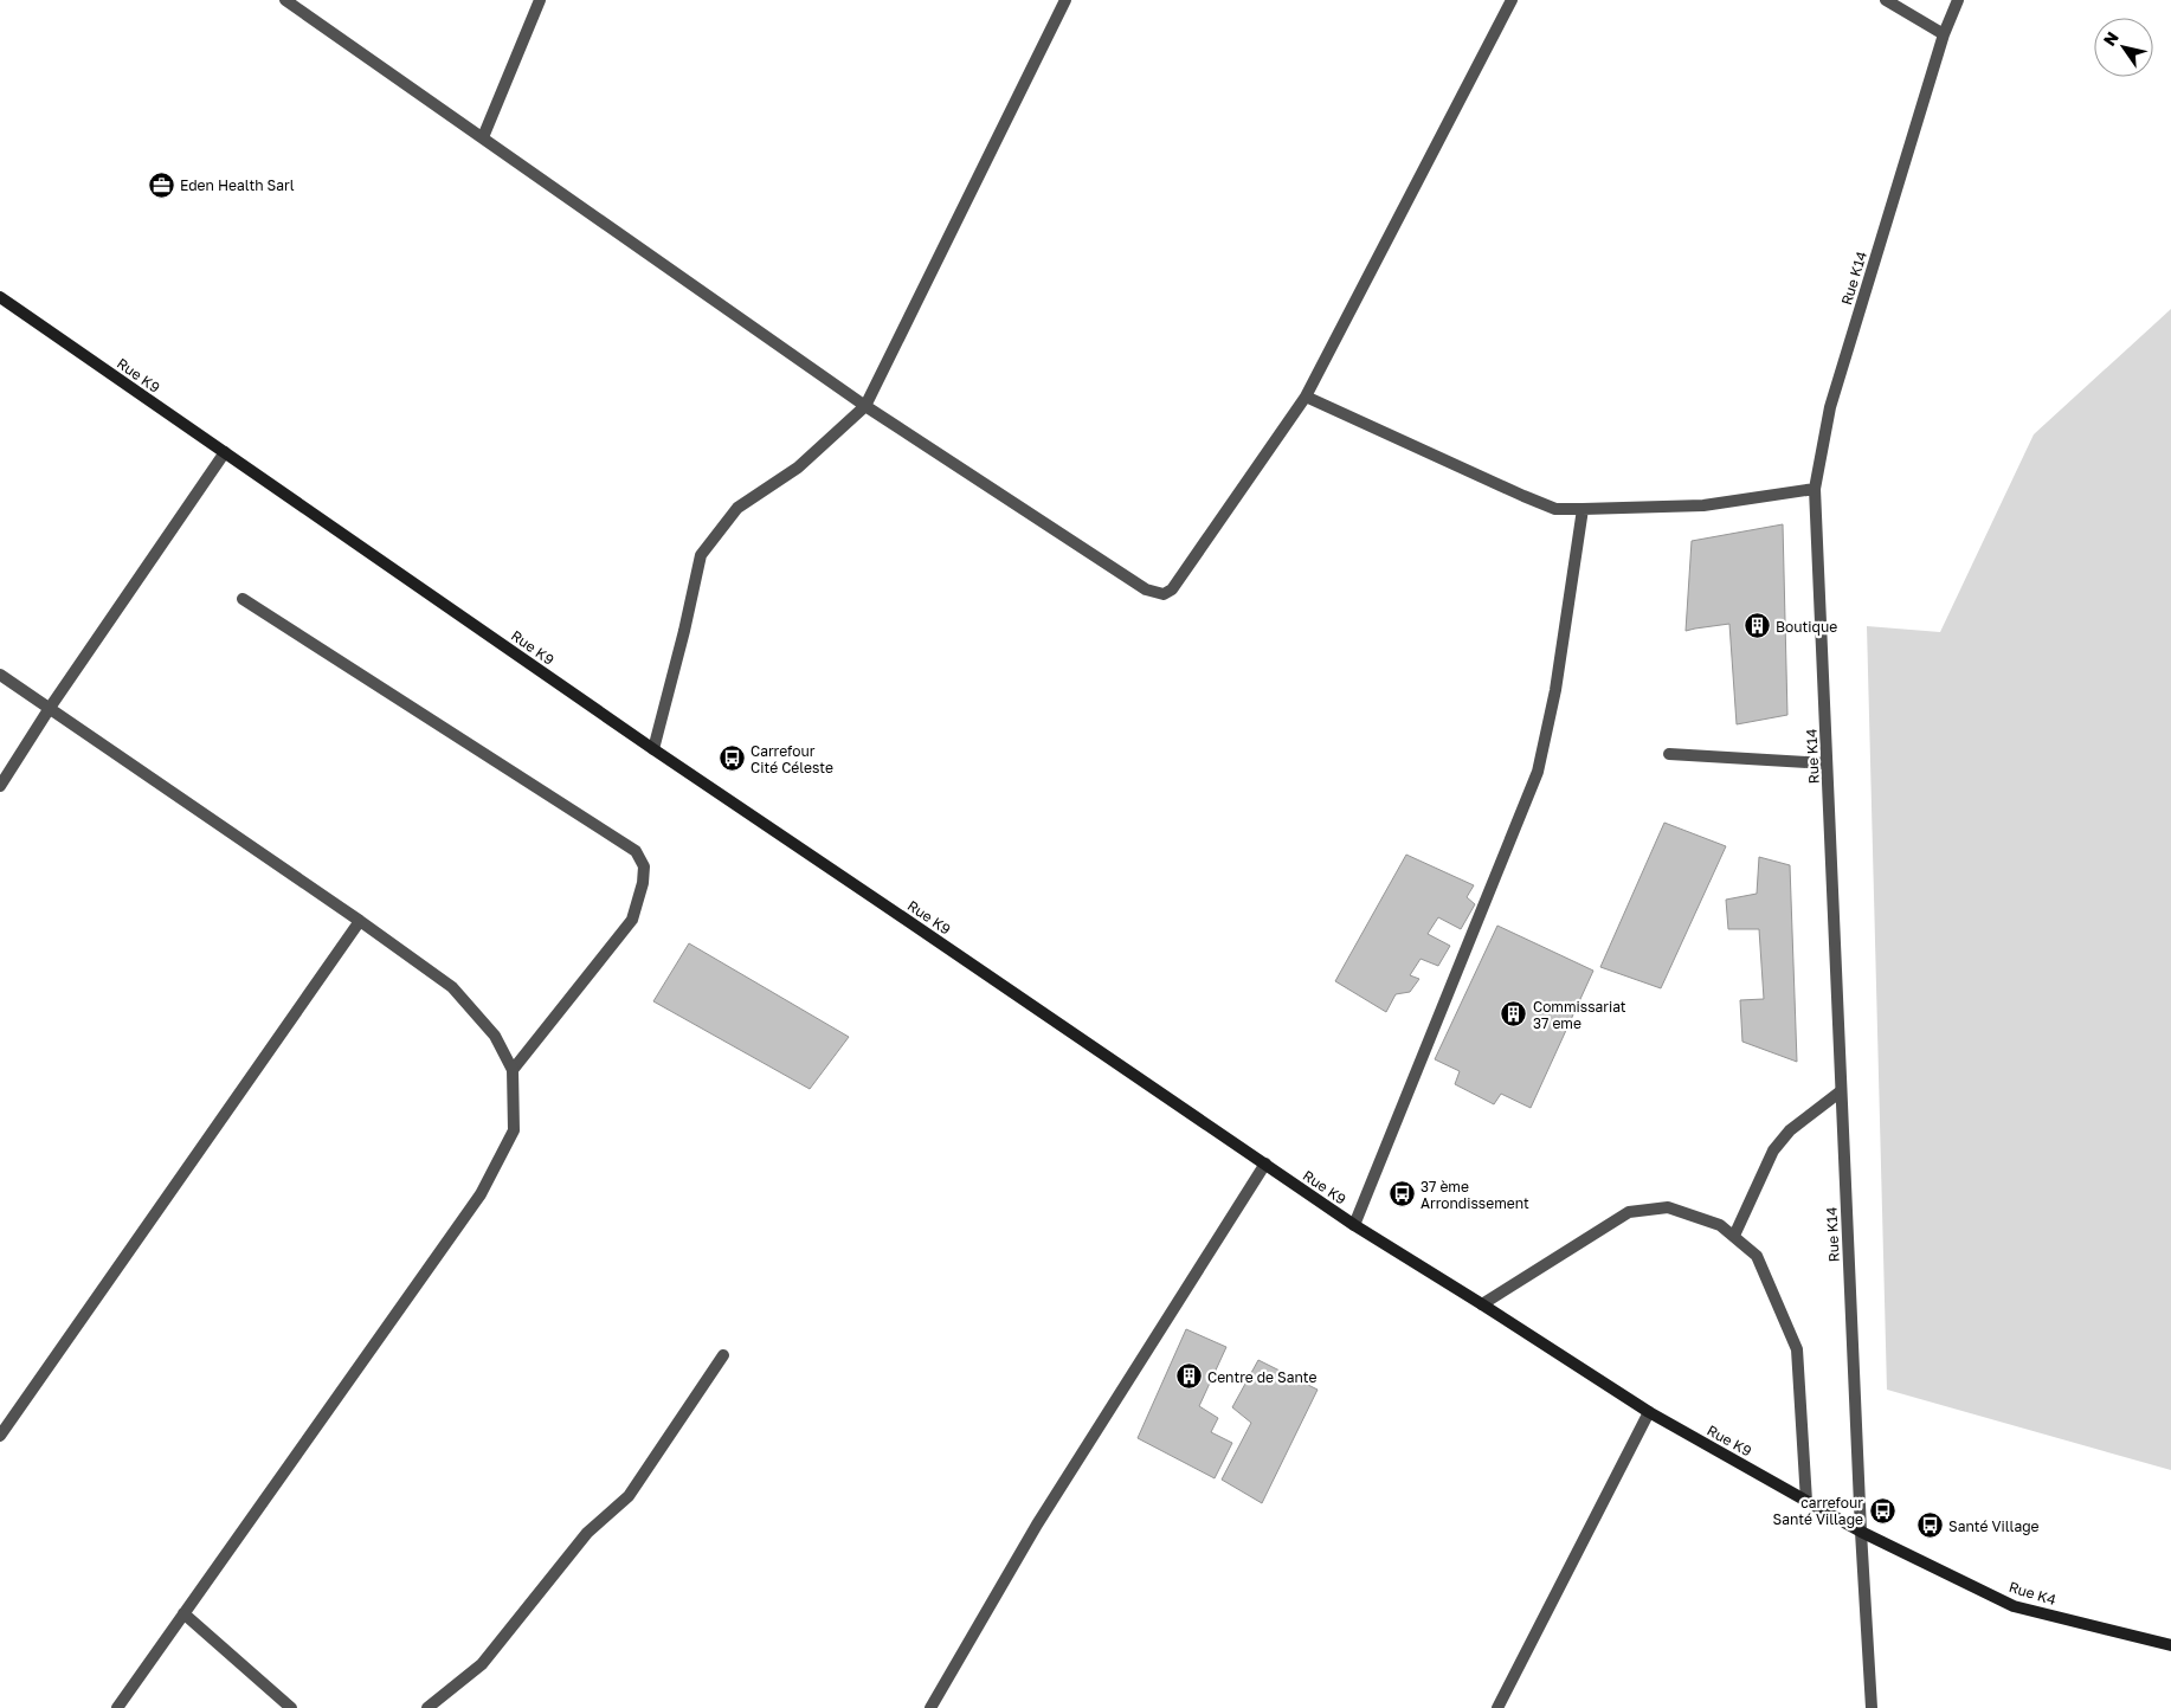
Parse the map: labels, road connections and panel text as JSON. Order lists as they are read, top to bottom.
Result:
{
  "streets": {
    "street": ["Rue K14", "Rue K9", "Rue K4"]
  },
  "crossings": [
    ["Rue K14", "Rue K9"],
    ["Rue K14", "Rue K4"],
    ["Rue K9", "Rue K4"]
  ],
  "places": {
    "office": ["Eden Health Sarl"],
    "building": ["Boutique", "Commissariat 37 eme", "Centre de Sante"],
    "bus stop": [
      "Carrefour Cité Céleste",
      "37 ème Arrondissement",
      "carrefour Santé Village",
      "Santé Village"
    ]
  },
  "north": "top left"
}
